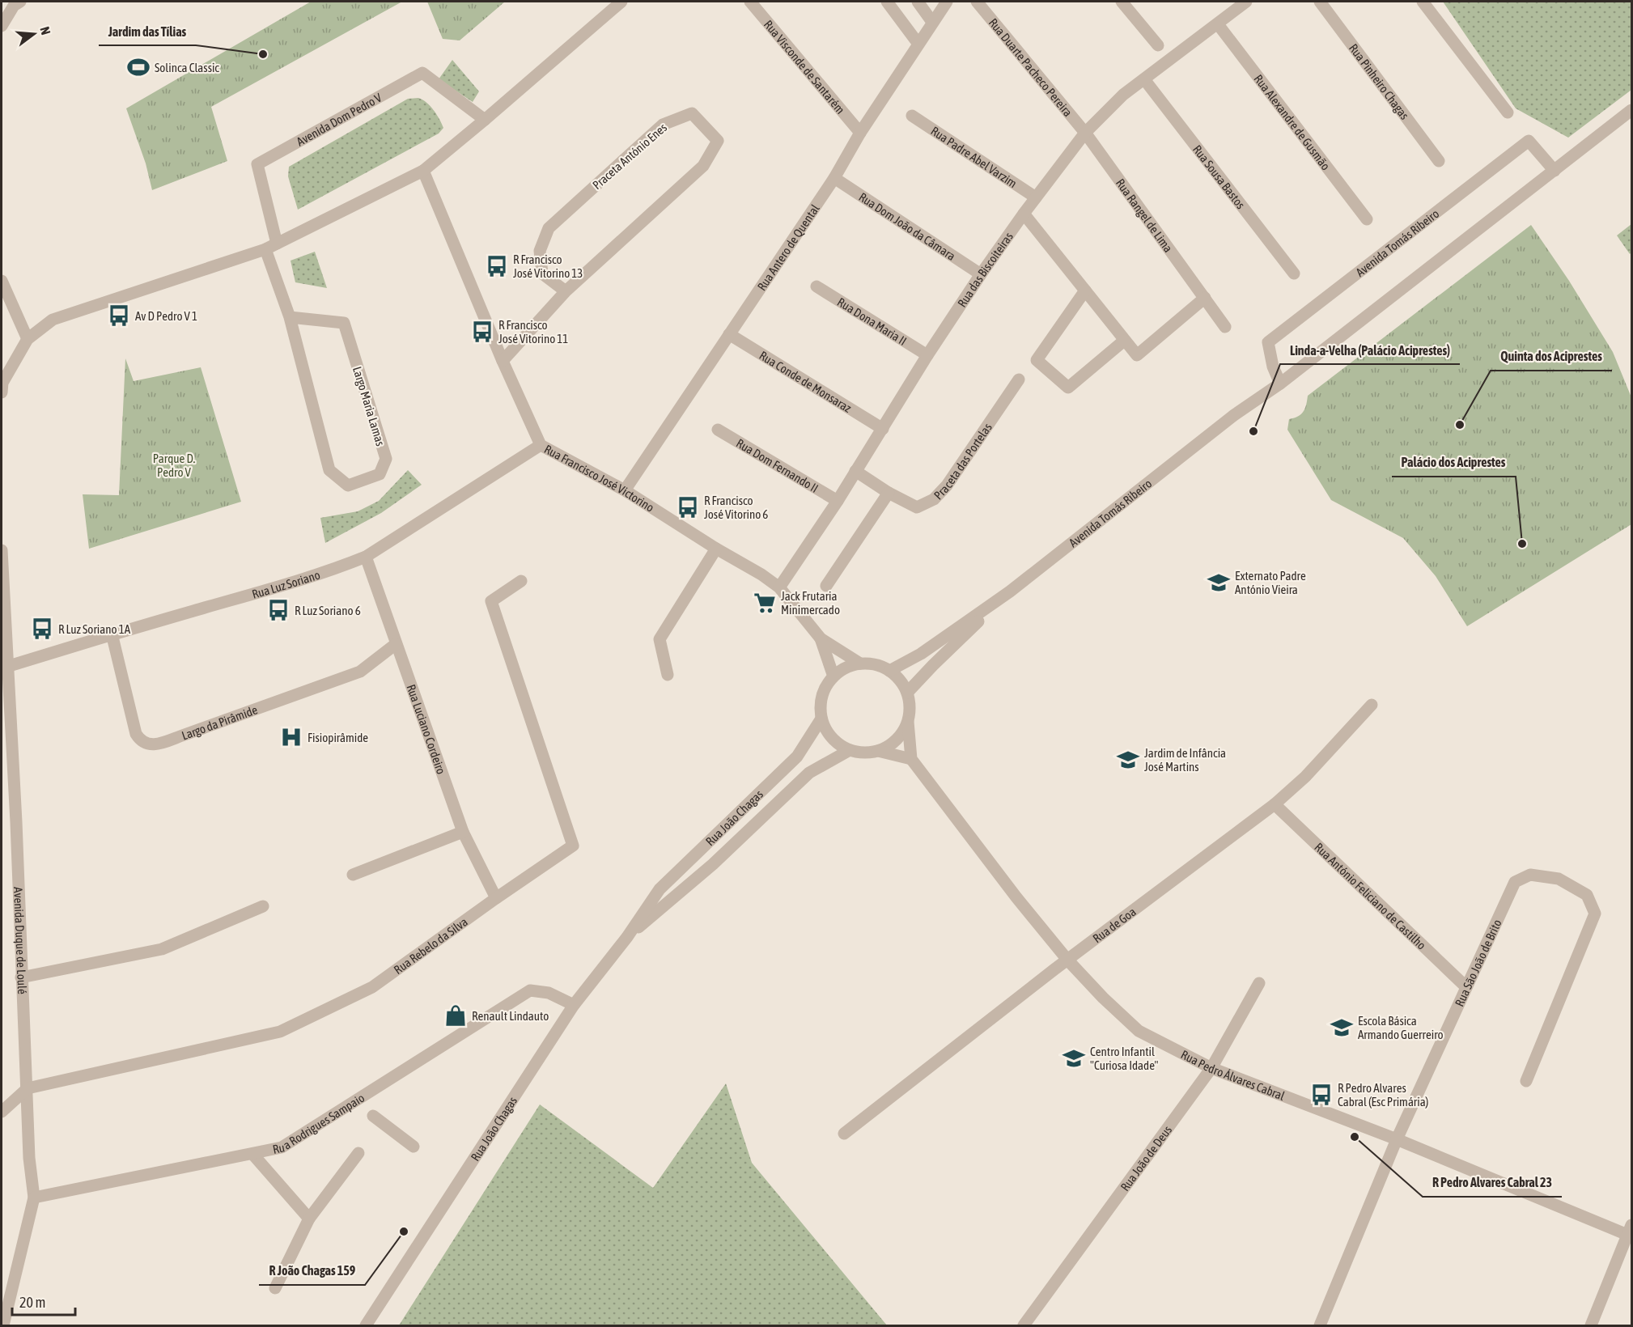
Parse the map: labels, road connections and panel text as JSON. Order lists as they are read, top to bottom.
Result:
{
  "streets": {
    "street": [
      "Rua Visconde de Santarém",
      "Rua Duarte Pacheco Pereira",
      "Rua Pinheiro Chagas",
      "Avenida Dom Pedro V",
      "Rua Alexandre de Gusmão",
      "Praceta António Enes",
      "Rua Padre Abel Varzim",
      "Rua Sousa Bastos",
      "Rua Rangel de Lima",
      "Rua Dom João da Câmara",
      "Avenida Tomás Ribeiro",
      "Rua Antero de Quental",
      "Rua das Biscoiteiras",
      "Rua Dona Maria II",
      "Rua Conde de Monsaraz",
      "Largo Maria Lamas",
      "Praceta das Portelas",
      "Rua Dom Fernando II",
      "Rua Francisco José Victorino",
      "Rua Luz Soriano",
      "Largo da Pirâmide",
      "Rua Luciano Cordeiro",
      "Rua João Chagas",
      "Rua António Feliciano de Castilho",
      "Rua de Goa",
      "Avenida Duque de Loulé",
      "Rua Rebelo da Silva",
      "Rua São João de Brito",
      "Rua Pedro Álvares Cabral",
      "Rua Rodrigues Sampaio",
      "Rua João de Deus"
    ]
  },
  "crossings": [
    ["Rua Visconde de Santarém", "Rua Antero de Quental"],
    ["Rua Duarte Pacheco Pereira", "Rua Rangel de Lima"],
    ["Rua Duarte Pacheco Pereira", "Rua das Biscoiteiras"],
    ["Avenida Dom Pedro V", "Largo Maria Lamas"],
    ["Rua Alexandre de Gusmão", "Rua das Biscoiteiras"],
    ["Praceta António Enes", "Rua Francisco José Victorino"],
    ["Rua Padre Abel Varzim", "Rua das Biscoiteiras"],
    ["Rua Sousa Bastos", "Rua das Biscoiteiras"],
    ["Rua Rangel de Lima", "Rua das Biscoiteiras"],
    ["Rua Dom João da Câmara", "Rua Antero de Quental"],
    ["Rua Dom João da Câmara", "Rua das Biscoiteiras"],
    ["Avenida Tomás Ribeiro", "Rua Francisco José Victorino"],
    ["Avenida Tomás Ribeiro", "Rua João Chagas"],
    ["Rua Antero de Quental", "Rua Conde de Monsaraz"],
    ["Rua Antero de Quental", "Rua Francisco José Victorino"],
    ["Rua das Biscoiteiras", "Rua Dona Maria II"],
    ["Rua das Biscoiteiras", "Rua Conde de Monsaraz"],
    ["Rua das Biscoiteiras", "Praceta das Portelas"],
    ["Rua das Biscoiteiras", "Rua Dom Fernando II"],
    ["Rua das Biscoiteiras", "Rua Francisco José Victorino"],
    ["Rua Francisco José Victorino", "Rua Luz Soriano"],
    ["Rua Francisco José Victorino", "Rua João Chagas"],
    ["Rua Luz Soriano", "Largo da Pirâmide"],
    ["Rua Luz Soriano", "Rua Luciano Cordeiro"],
    ["Rua Luz Soriano", "Avenida Duque de Loulé"],
    ["Largo da Pirâmide", "Rua Luciano Cordeiro"],
    ["Rua Luciano Cordeiro", "Rua Rebelo da Silva"],
    ["Rua João Chagas", "Rua Rodrigues Sampaio"],
    ["Rua António Feliciano de Castilho", "Rua de Goa"],
    ["Rua António Feliciano de Castilho", "Rua São João de Brito"],
    ["Rua de Goa", "Rua Pedro Álvares Cabral"],
    ["Avenida Duque de Loulé", "Rua Rebelo da Silva"],
    ["Avenida Duque de Loulé", "Rua Rodrigues Sampaio"],
    ["Rua São João de Brito", "Rua Pedro Álvares Cabral"],
    ["Rua Pedro Álvares Cabral", "Rua João de Deus"]
  ],
  "parks": ["Parque D. Pedro V"],
  "places": {
    "other": [
      "Jardim das Tílias",
      "Quinta dos Aciprestes",
      "Linda-a-Velha (Palácio Aciprestes)",
      "Palácio dos Aciprestes",
      "R Pedro Alvares Cabral 23",
      "R João Chagas 159"
    ],
    "sports": ["Solinca Classic"],
    "bus stop": [
      "R Francisco José Vitorino 13",
      "Av D Pedro V 1",
      "R Francisco José Vitorino 11",
      "R Francisco José Vitorino 6",
      "R Luz Soriano 6",
      "R Luz Soriano 1A",
      "R Pedro Alvares Cabral (Esc Primária)"
    ],
    "school or university": [
      "Externato Padre António Vieira",
      "Jardim de Infância José Martins",
      "Escola Básica Armando Guerreiro",
      "Centro Infantil \"Curiosa Idade\""
    ],
    "supermarket": ["Jack Frutaria Minimercado"],
    "hospital": ["Fisiopirâmide"],
    "shop": ["Renault Lindauto"]
  },
  "scale_bar": "20 m",
  "north": "right"
}
